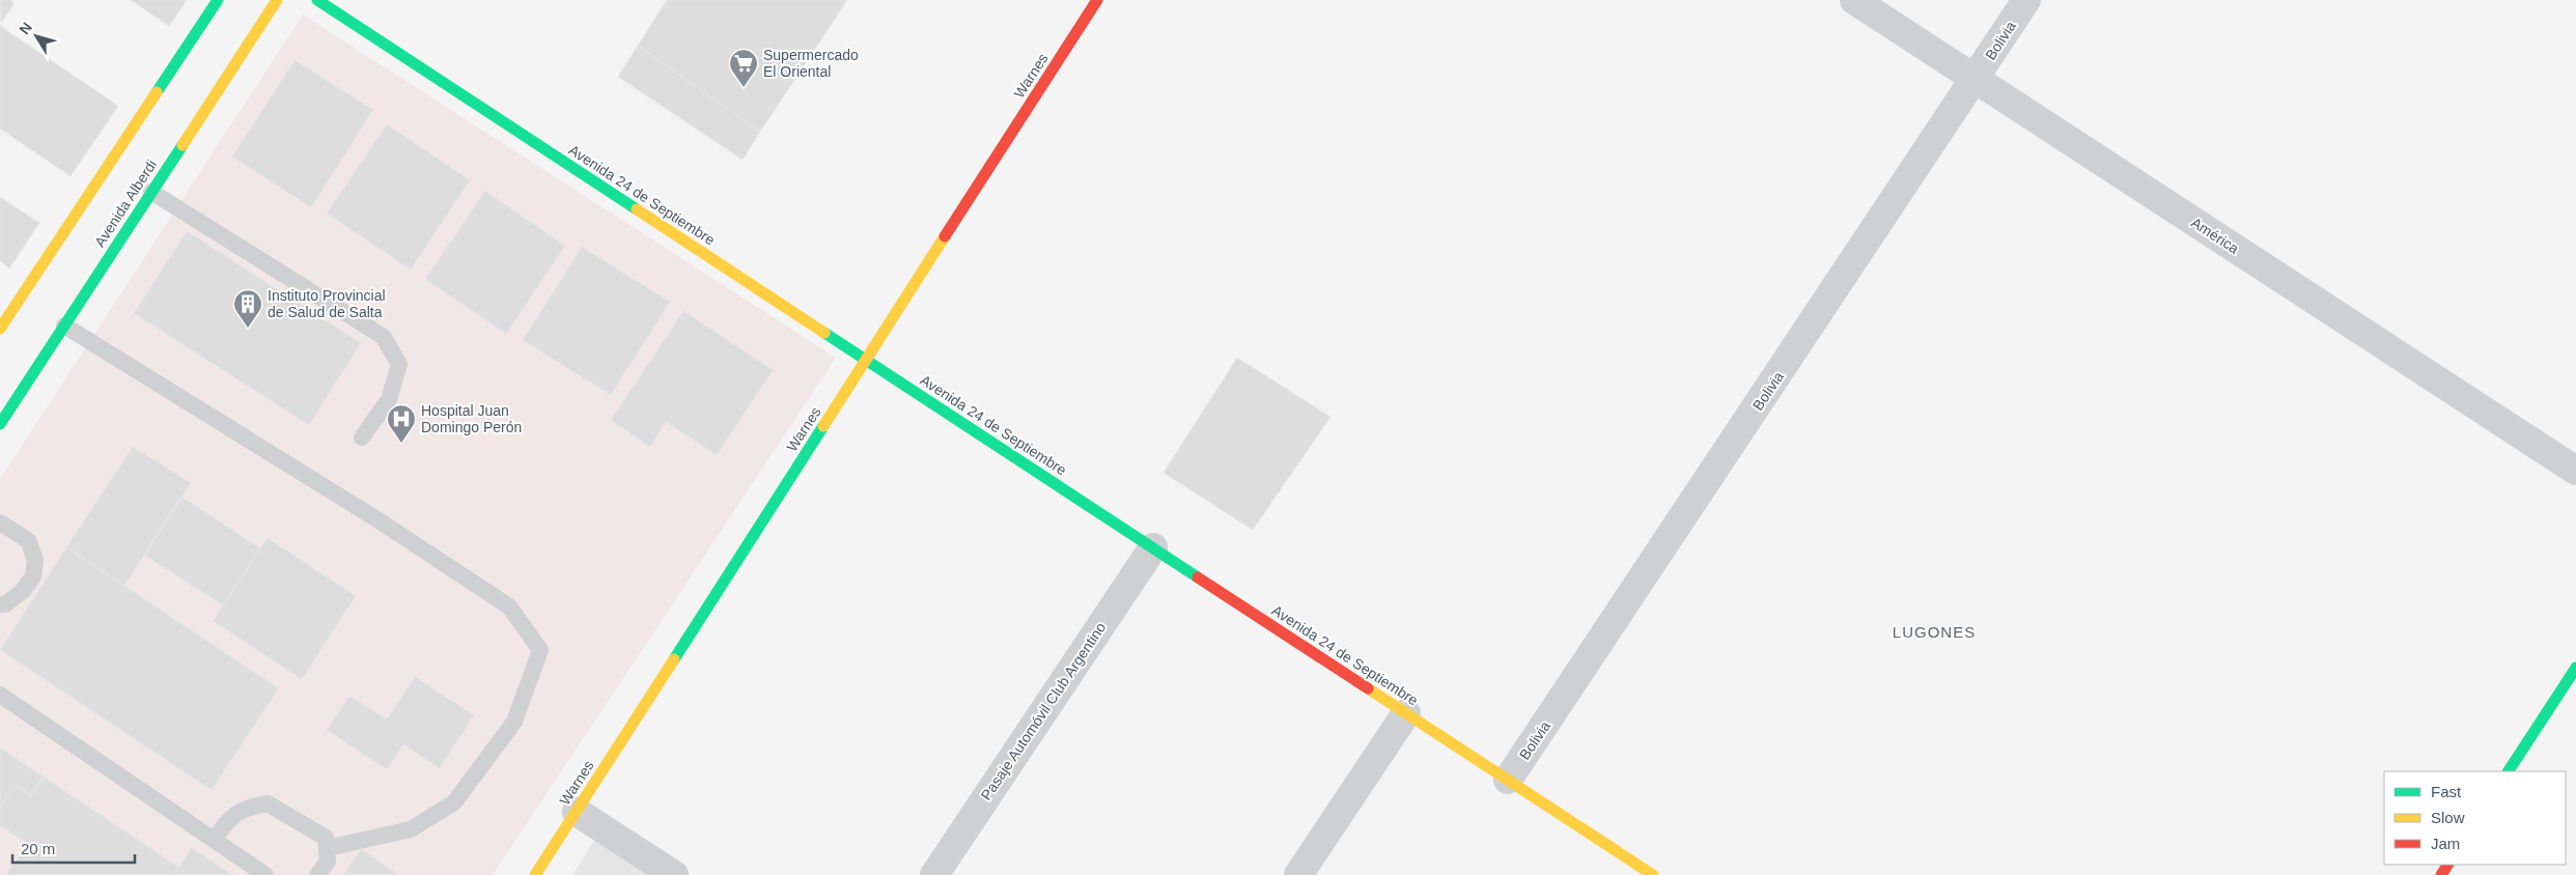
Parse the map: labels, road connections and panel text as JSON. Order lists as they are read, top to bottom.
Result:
{
  "streets": {
    "main road": ["Warnes", "Avenida 24 de Septiembre", "Avenida Alberdi"],
    "street": ["Bolivia", "América", "Pasaje Automóvil Club Argentino"]
  },
  "crossings": [
    ["Bolivia", "Avenida 24 de Septiembre"],
    ["Bolivia", "América"],
    ["Warnes", "Avenida 24 de Septiembre"],
    ["Avenida 24 de Septiembre", "Pasaje Automóvil Club Argentino"]
  ],
  "districts": ["LUGONES"],
  "places": {
    "supermarket": ["Supermercado El Oriental"],
    "building": ["Instituto Provincial de Salud de Salta"],
    "hospital": ["Hospital Juan Domingo Perón"]
  },
  "legend": ["Fast", "Slow", "Jam"],
  "scale_bar": "20 m",
  "north": "top left"
}
